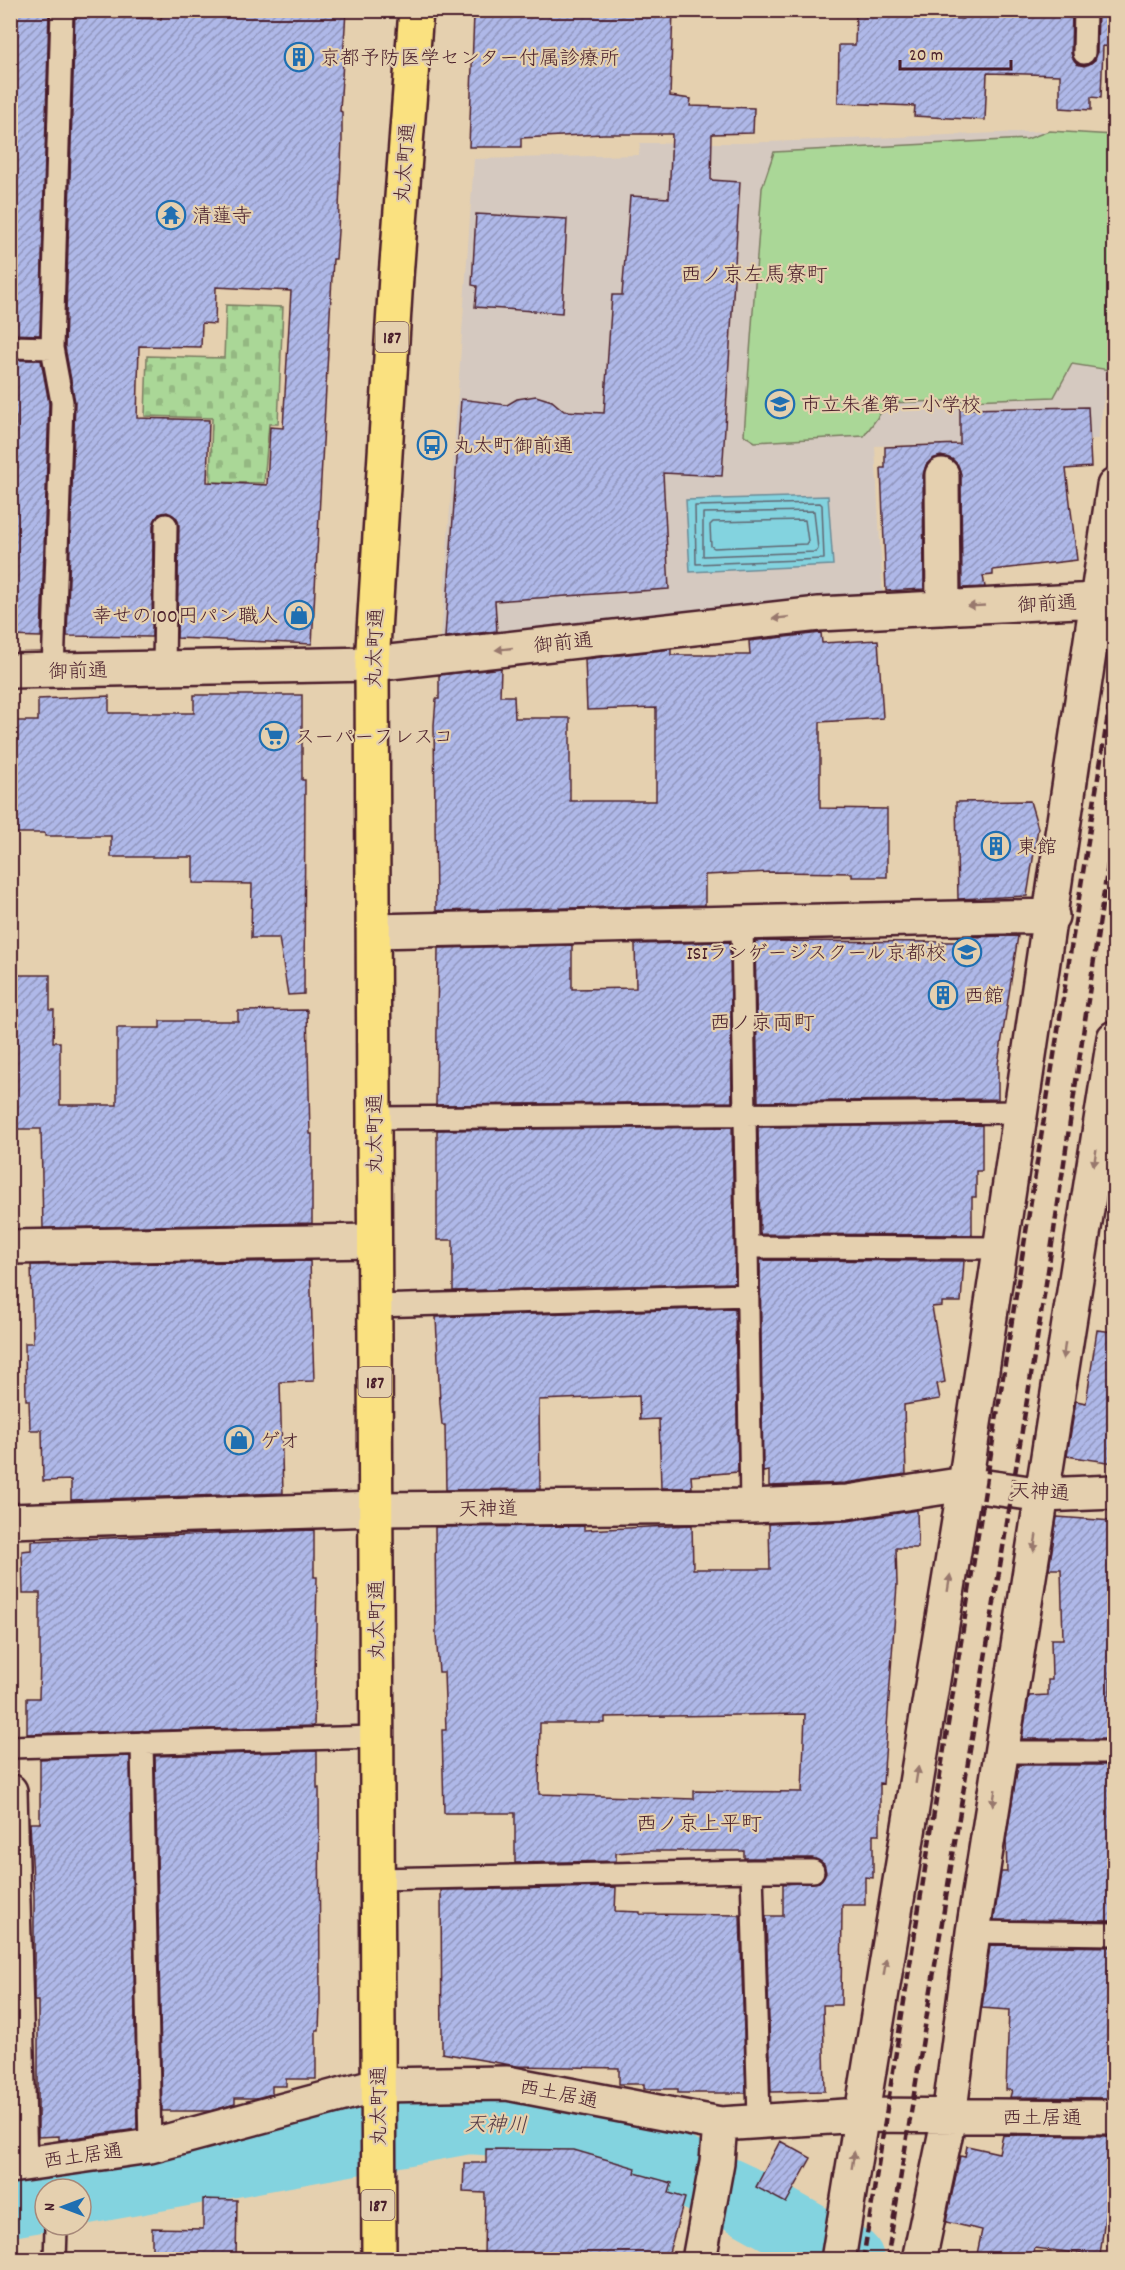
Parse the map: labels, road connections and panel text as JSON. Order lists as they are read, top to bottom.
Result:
{
  "streets": {
    "main road": ["丸太町通", "187"],
    "street": [
      "御前通",
      "天神通",
      "天神道",
      "西土居通"
    ]
  },
  "crossings": [
    ["丸太町通", "御前通"],
    ["丸太町通", "天神道"],
    ["丸太町通", "西土居通"],
    ["天神通", "天神道"]
  ],
  "districts": ["西ノ京左馬寮町", "西ノ京両町", "西ノ京上平町"],
  "water": ["天神川"],
  "places": {
    "building": ["京都予防医学センター付属診療所", "東館", "西館"],
    "temple": ["清蓮寺"],
    "school or university": ["市立朱雀第二小学校", "ISIランゲージスクール京都校"],
    "bus stop": ["丸太町御前通"],
    "shop": ["幸せの100円パン職人", "ゲオ"],
    "supermarket": ["スーパーフレスコ"]
  },
  "scale_bar": "20 m",
  "north": "left"
}
